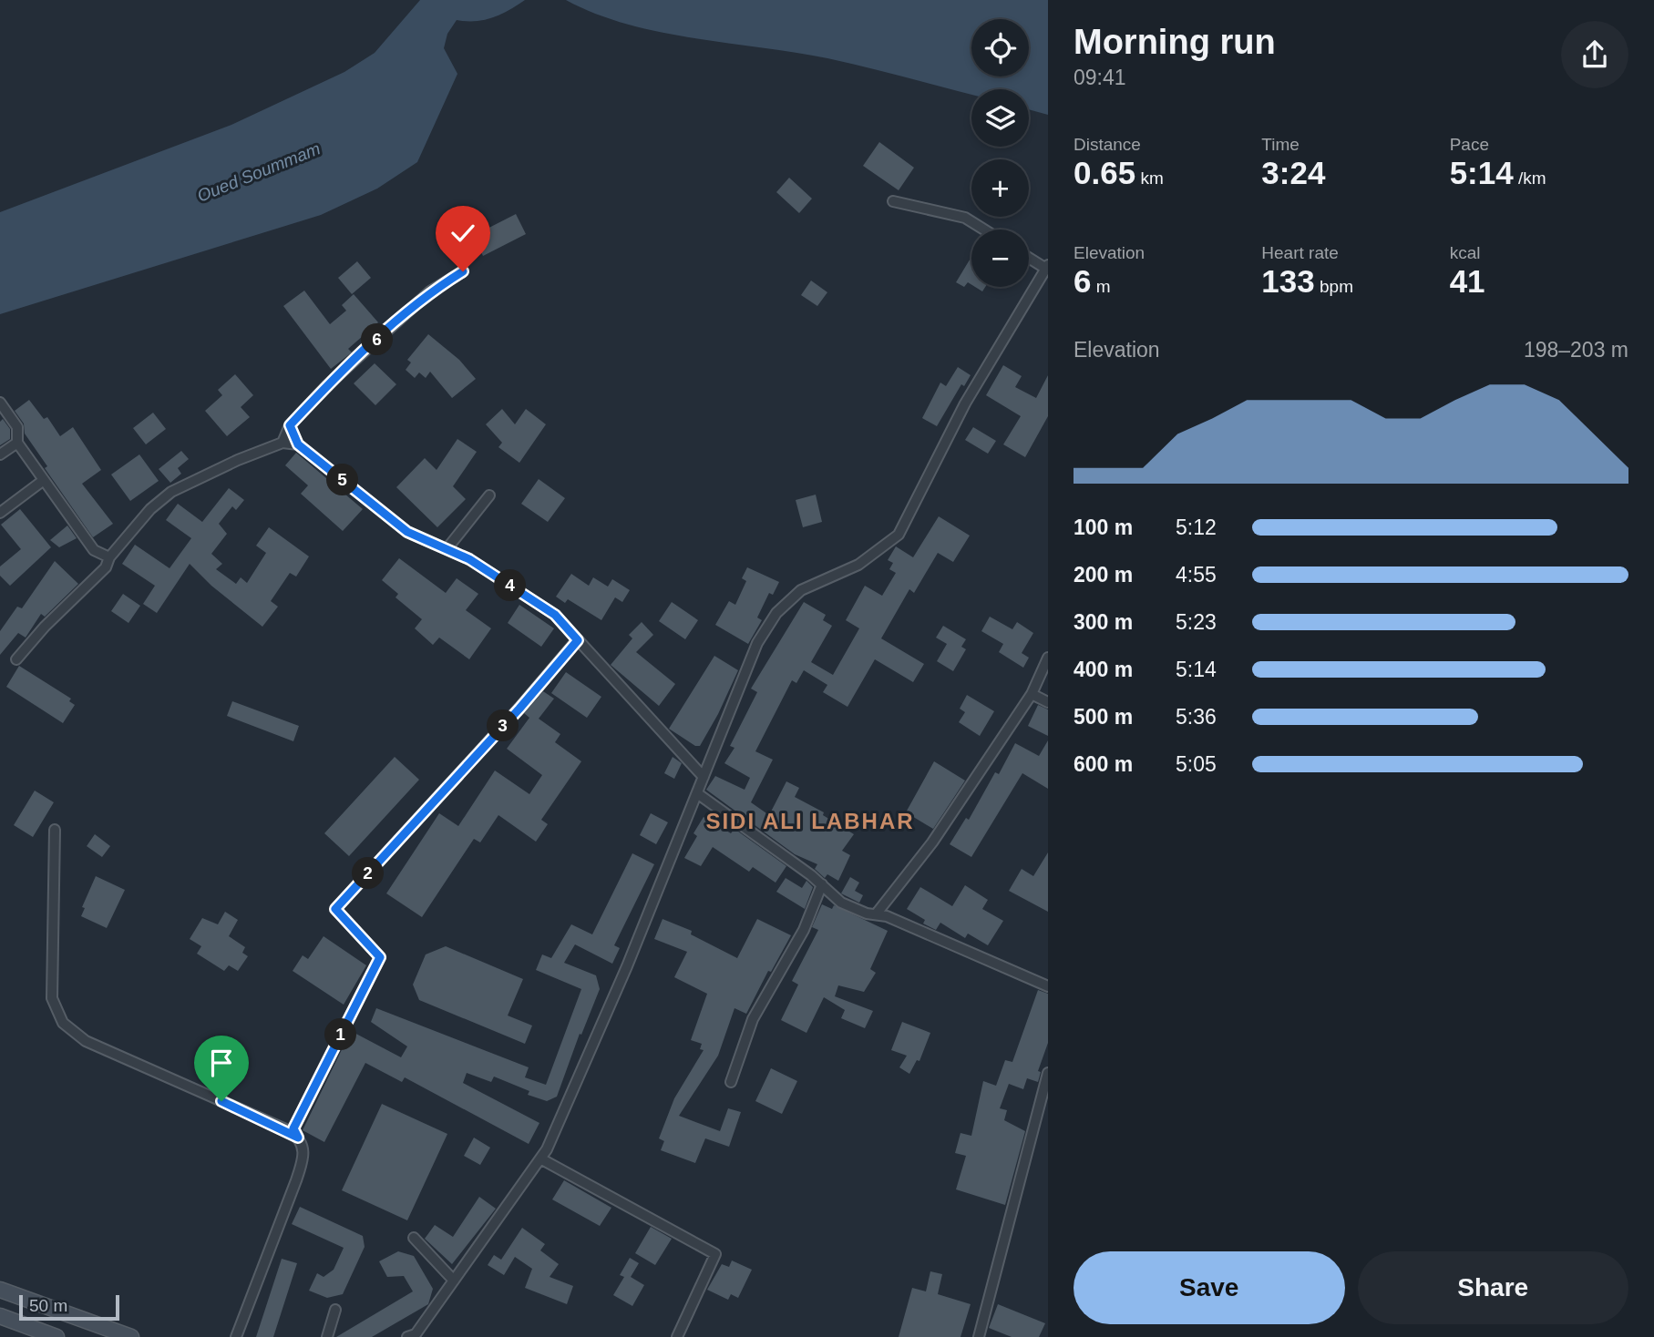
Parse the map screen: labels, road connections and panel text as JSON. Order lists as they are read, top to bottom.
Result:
{
  "districts": ["SIDI ALI LABHAR"],
  "water": ["Oued Soummam"],
  "scale_bar": "50 m",
  "page": {
    "heading": ["Morning run", "09:41"],
    "map_buttons": ["+", "−"],
    "stats": [
      ["Distance", "0.65 km"],
      ["Time", "3:24"],
      ["Pace", "5:14 /km"],
      ["Elevation", "6 m"],
      ["Heart rate", "133 bpm"],
      ["kcal", "41"]
    ],
    "pins": [
      "6",
      "5",
      "4",
      "3",
      "2",
      "1"
    ],
    "chart": ["Elevation", "198–203 m"],
    "list": [
      {
        "name": "100 m",
        "note": "5:12"
      },
      {
        "name": "200 m",
        "note": "4:55"
      },
      {
        "name": "300 m",
        "note": "5:23"
      },
      {
        "name": "400 m",
        "note": "5:14"
      },
      {
        "name": "500 m",
        "note": "5:36"
      },
      {
        "name": "600 m",
        "note": "5:05"
      }
    ],
    "buttons": ["Save", "Share"],
    "scale": "50 m"
  }
}
